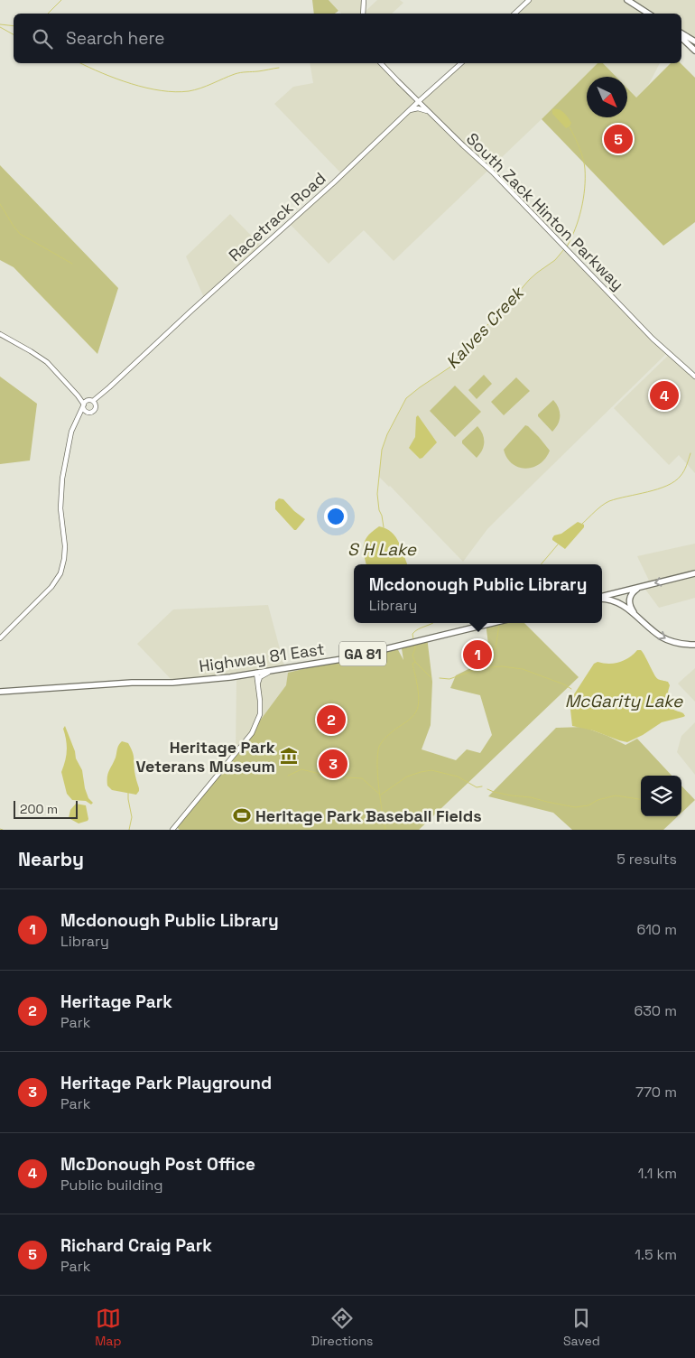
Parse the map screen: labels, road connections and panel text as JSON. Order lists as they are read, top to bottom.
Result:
{
  "streets": {
    "main road": ["GA 81", "Highway 81 East"],
    "street": ["South Zack Hinton Parkway", "Racetrack Road"]
  },
  "crossings": [
    ["South Zack Hinton Parkway", "Racetrack Road"]
  ],
  "water": ["Kalves Creek", "S H Lake", "McGarity Lake"],
  "places": {
    "museum": ["Heritage Park Veterans Museum"],
    "sports": ["Heritage Park Baseball Fields"]
  },
  "scale_bar": "200 m",
  "north": "bottom right",
  "page": {
    "search": "Search here",
    "pins": [
      "5",
      "4",
      "1",
      "2",
      "3"
    ],
    "popup": ["Mcdonough Public Library", "Library"],
    "scale": "200 m",
    "heading": ["Nearby", "5 results"],
    "list": [
      {
        "mark": "1",
        "name": "Mcdonough Public Library",
        "note": "Library",
        "value": "610 m"
      },
      {
        "mark": "2",
        "name": "Heritage Park",
        "note": "Park",
        "value": "630 m"
      },
      {
        "mark": "3",
        "name": "Heritage Park Playground",
        "note": "Park",
        "value": "770 m"
      },
      {
        "mark": "4",
        "name": "McDonough Post Office",
        "note": "Public building",
        "value": "1.1 km"
      },
      {
        "mark": "5",
        "name": "Richard Craig Park",
        "note": "Park",
        "value": "1.5 km"
      }
    ],
    "nav": ["Map", "Directions", "Saved"]
  }
}
